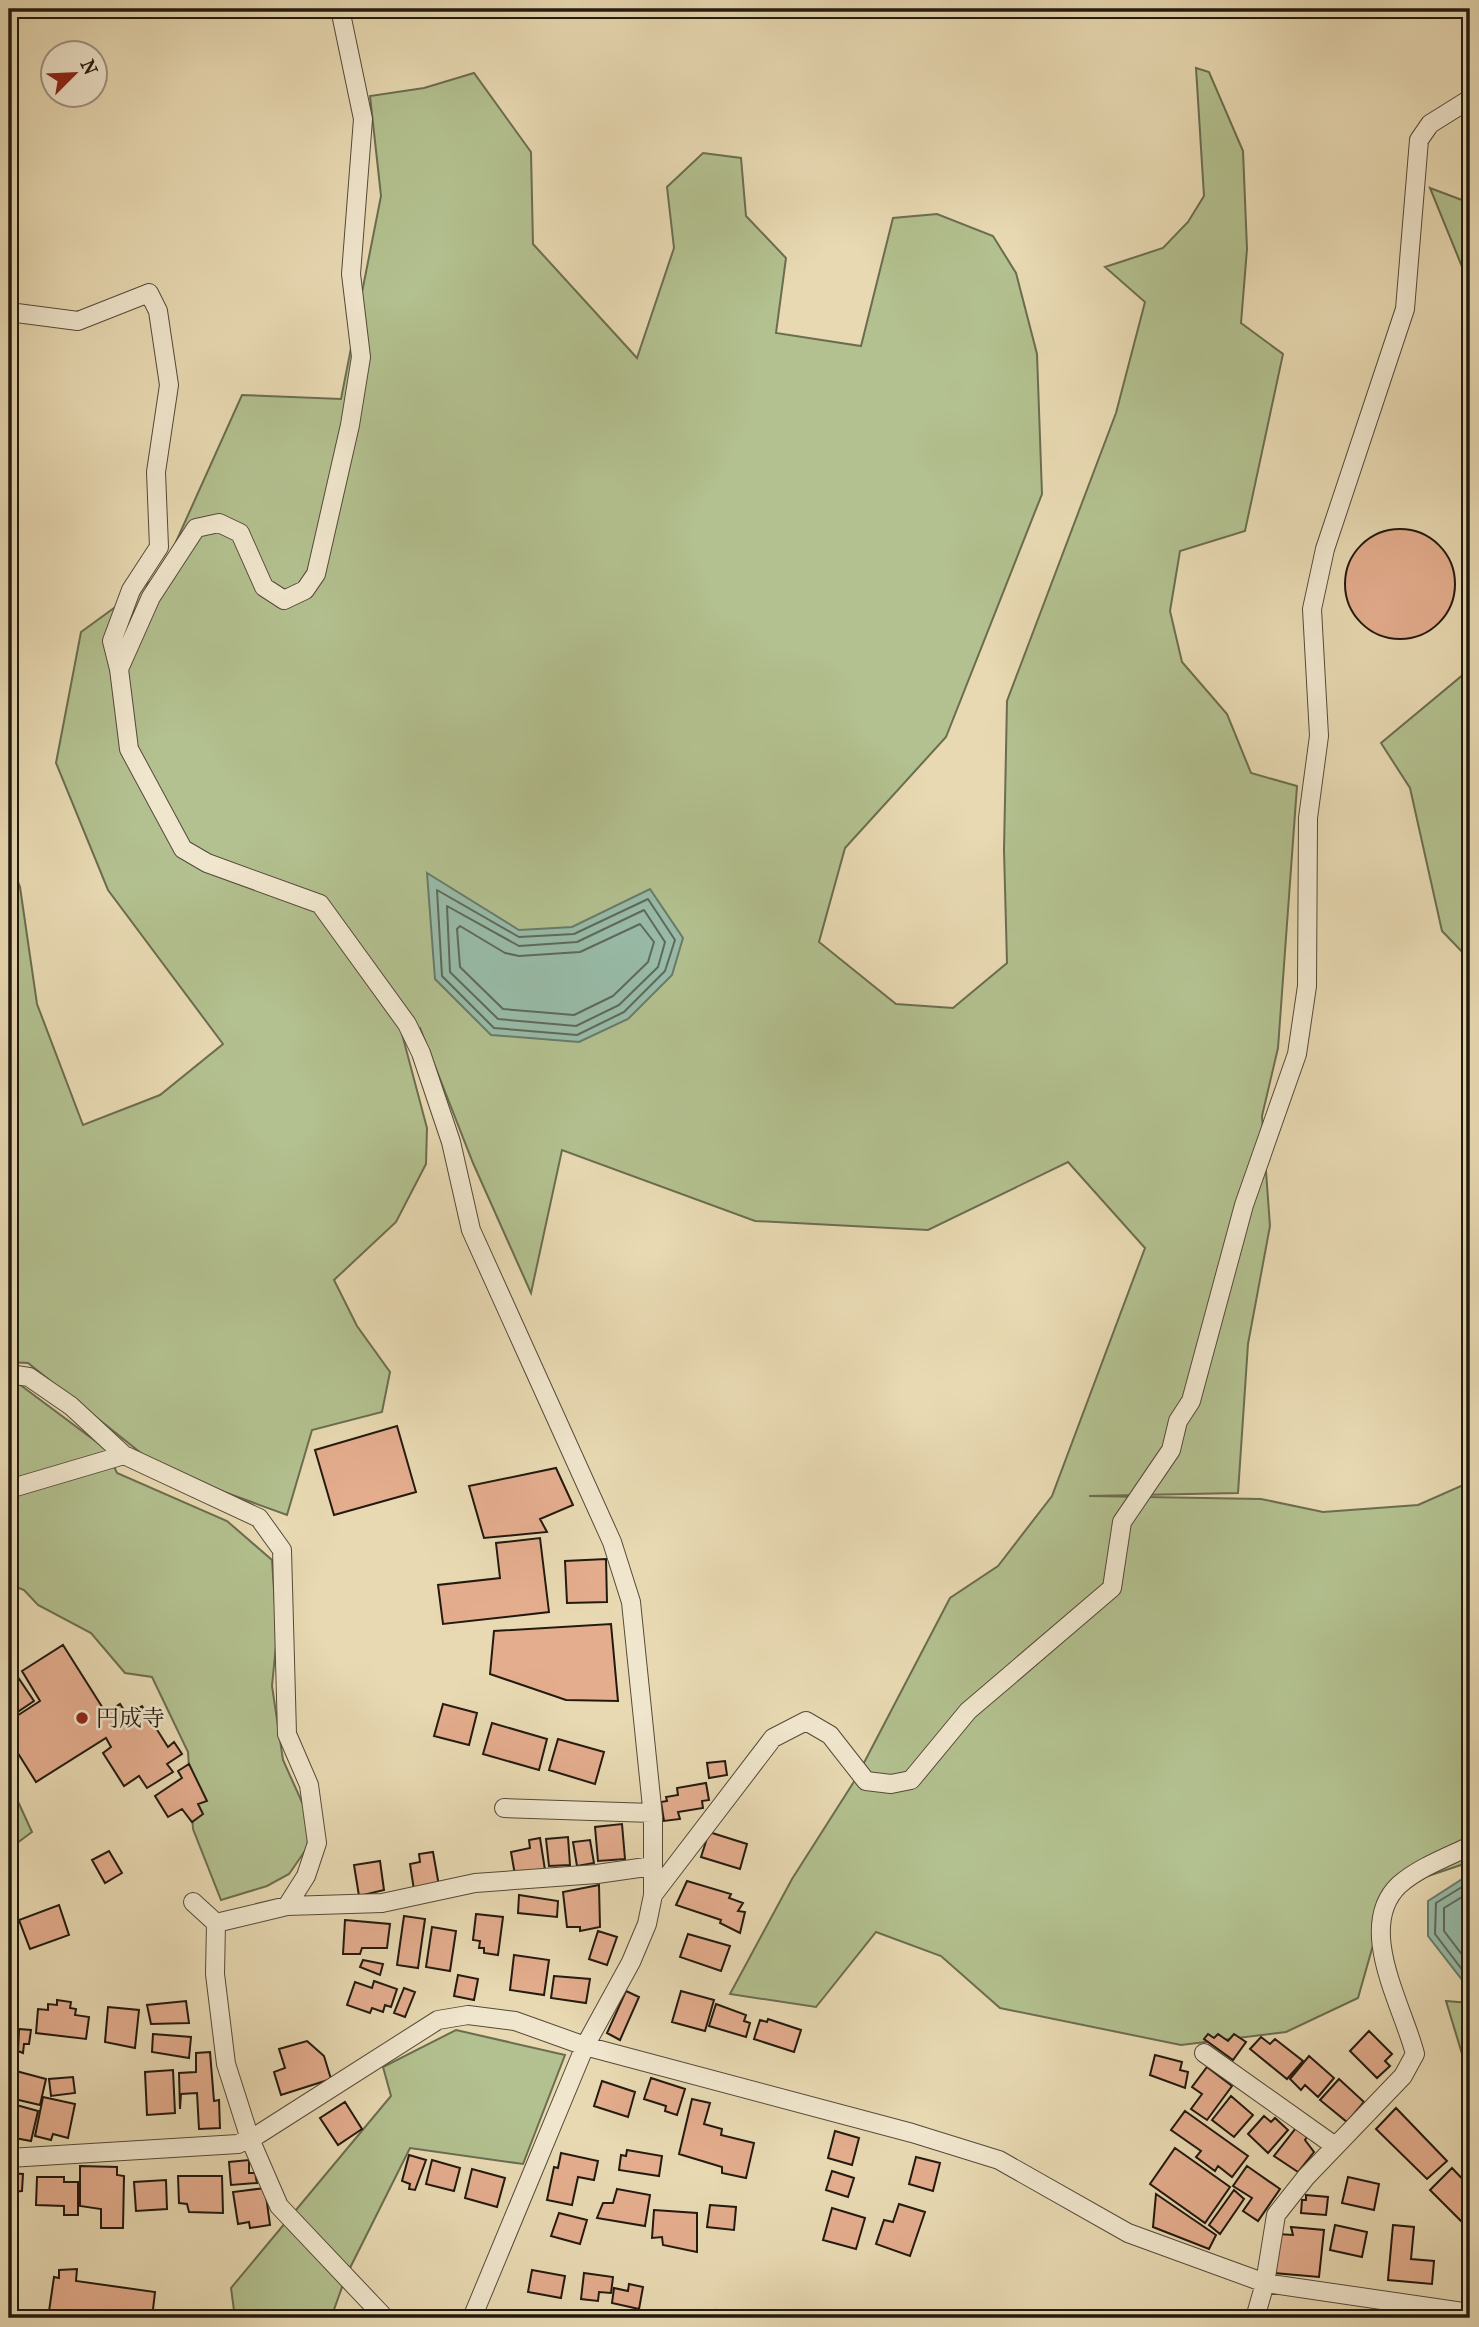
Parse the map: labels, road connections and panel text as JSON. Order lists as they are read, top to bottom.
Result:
{
  "places": ["円成寺"],
  "north": "top right"
}
